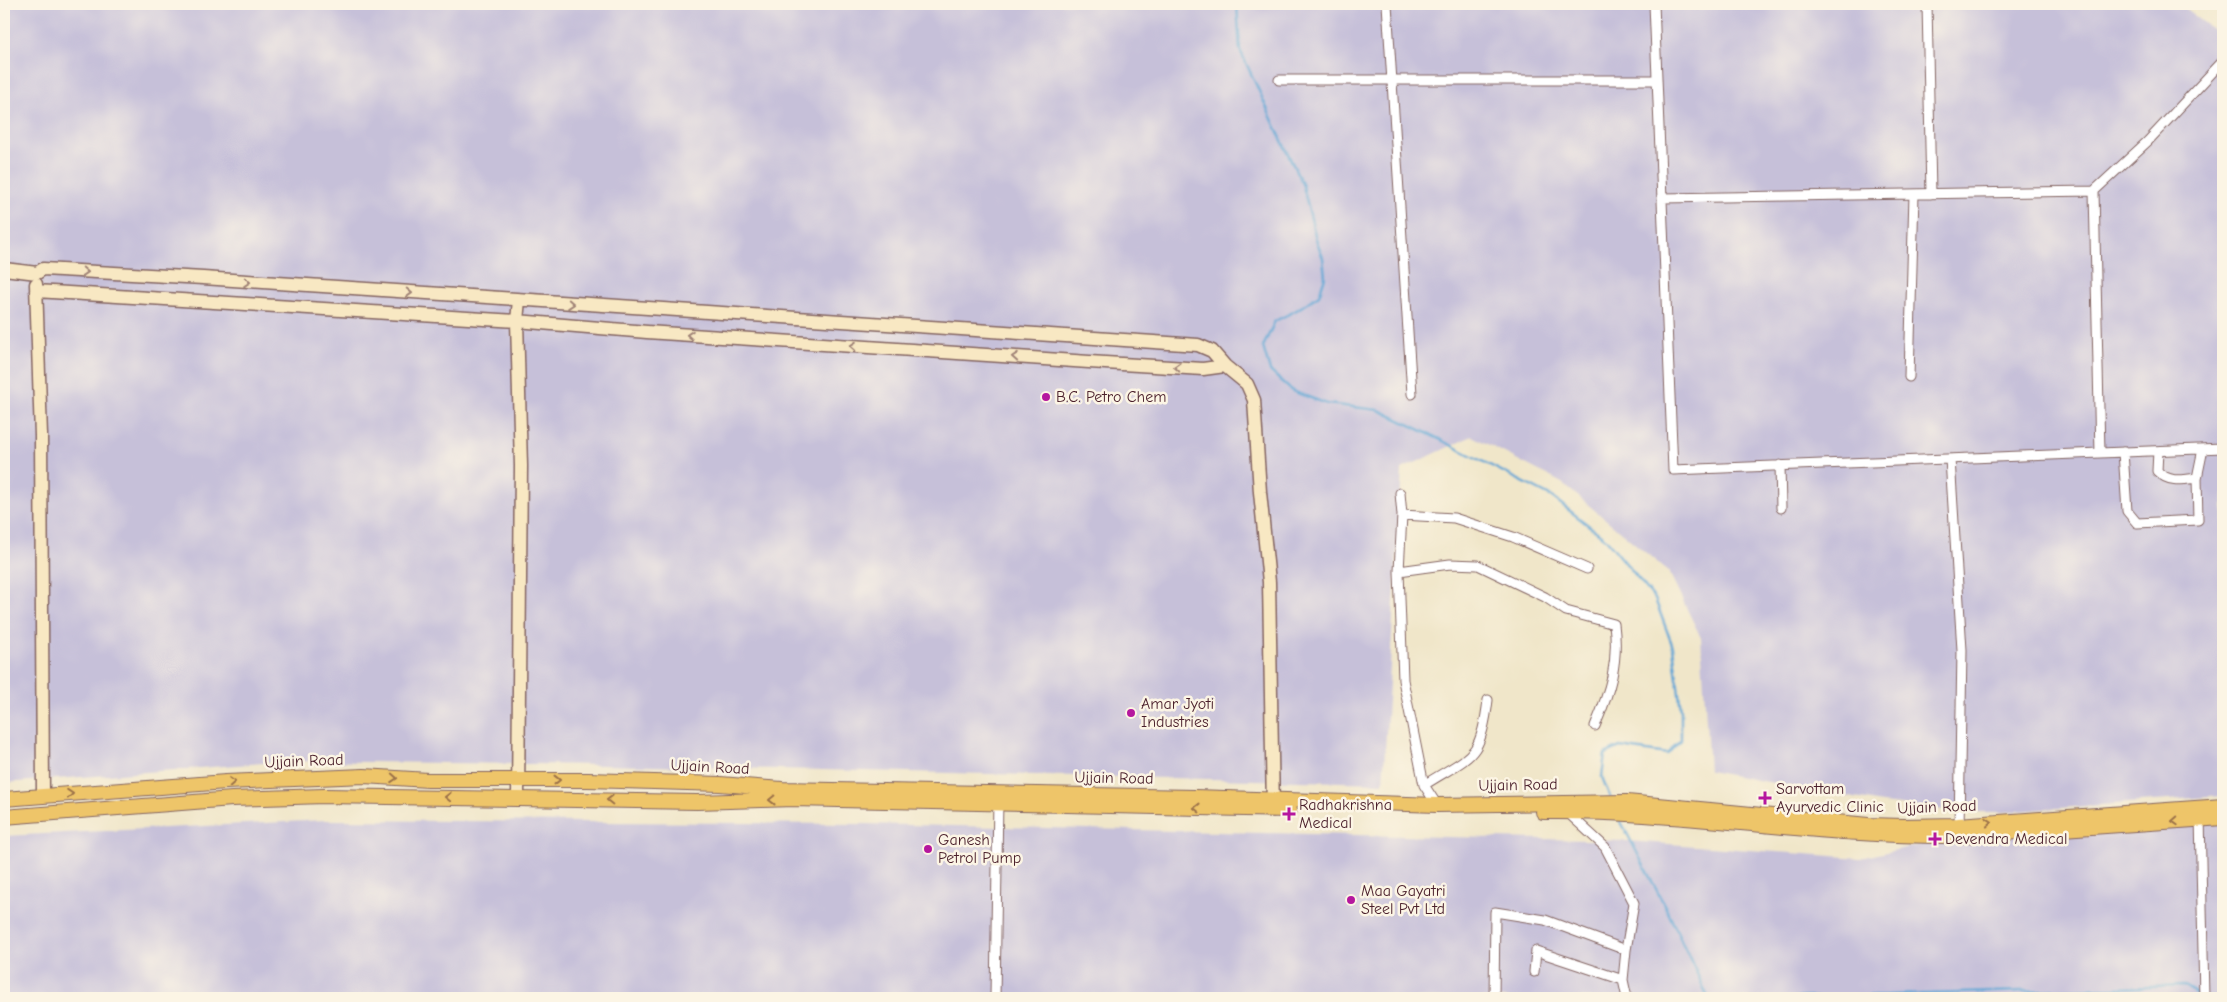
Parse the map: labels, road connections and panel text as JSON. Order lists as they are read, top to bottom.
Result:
{
  "streets": {
    "main road": ["Ujjain Road"]
  },
  "places": {
    "other": [
      "B.C. Petro Chem",
      "Amar Jyoti Industries",
      "Ganesh Petrol Pump",
      "Maa Gayatri Steel Pvt Ltd"
    ],
    "health": ["Sarvottam Ayurvedic Clinic", "Radhakrishna Medical", "Devendra Medical"]
  }
}
